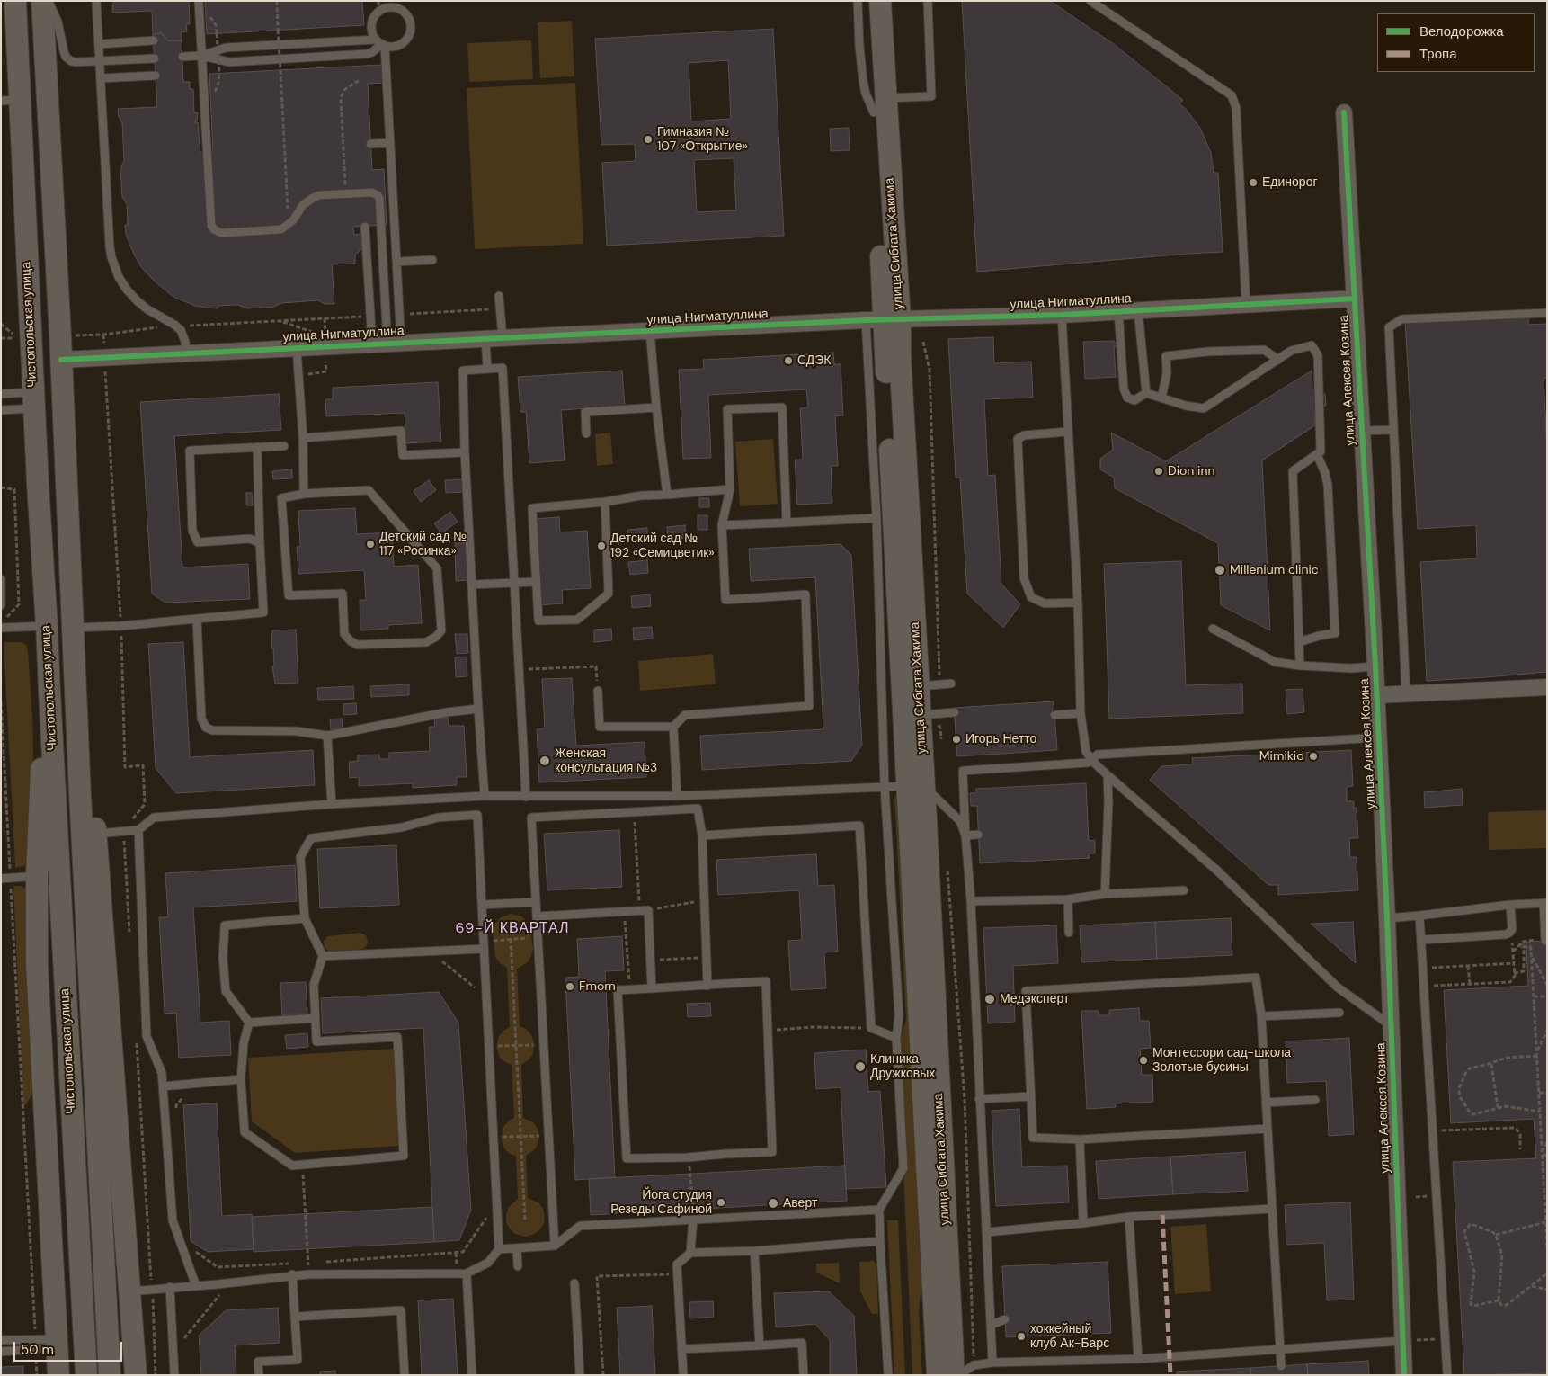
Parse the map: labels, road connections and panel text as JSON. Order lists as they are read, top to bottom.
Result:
{
  "streets": {
    "main road": ["улица Сибгата Хакима", "Чистопольская улица"],
    "street": ["улица Нигматуллина", "улица Алексея Козина"]
  },
  "crossings": [
    ["улица Сибгата Хакима", "улица Нигматуллина"],
    ["улица Нигматуллина", "Чистопольская улица"],
    ["улица Нигматуллина", "улица Алексея Козина"]
  ],
  "districts": ["69-Й КВАРТАЛ"],
  "places": [
    "Гимназия № 107 «Открытие»",
    "Единорог",
    "СДЭК",
    "Dion inn",
    "Детский сад № 117 «Росинка»",
    "Детский сад № 192 «Семицветик»",
    "Millenium clinic",
    "Игорь Нетто",
    "Mimikid",
    "Женская консультация №3",
    "Fmom",
    "Медэксперт",
    "Монтессори сад-школа Золотые бусины",
    "Клиника Дружковых",
    "Йога студия Резеды Сафиной",
    "Аверт",
    "хоккейный клуб Ак-Барс"
  ],
  "legend": ["Велодорожка", "Тропа"],
  "scale_bar": "50 m"
}
